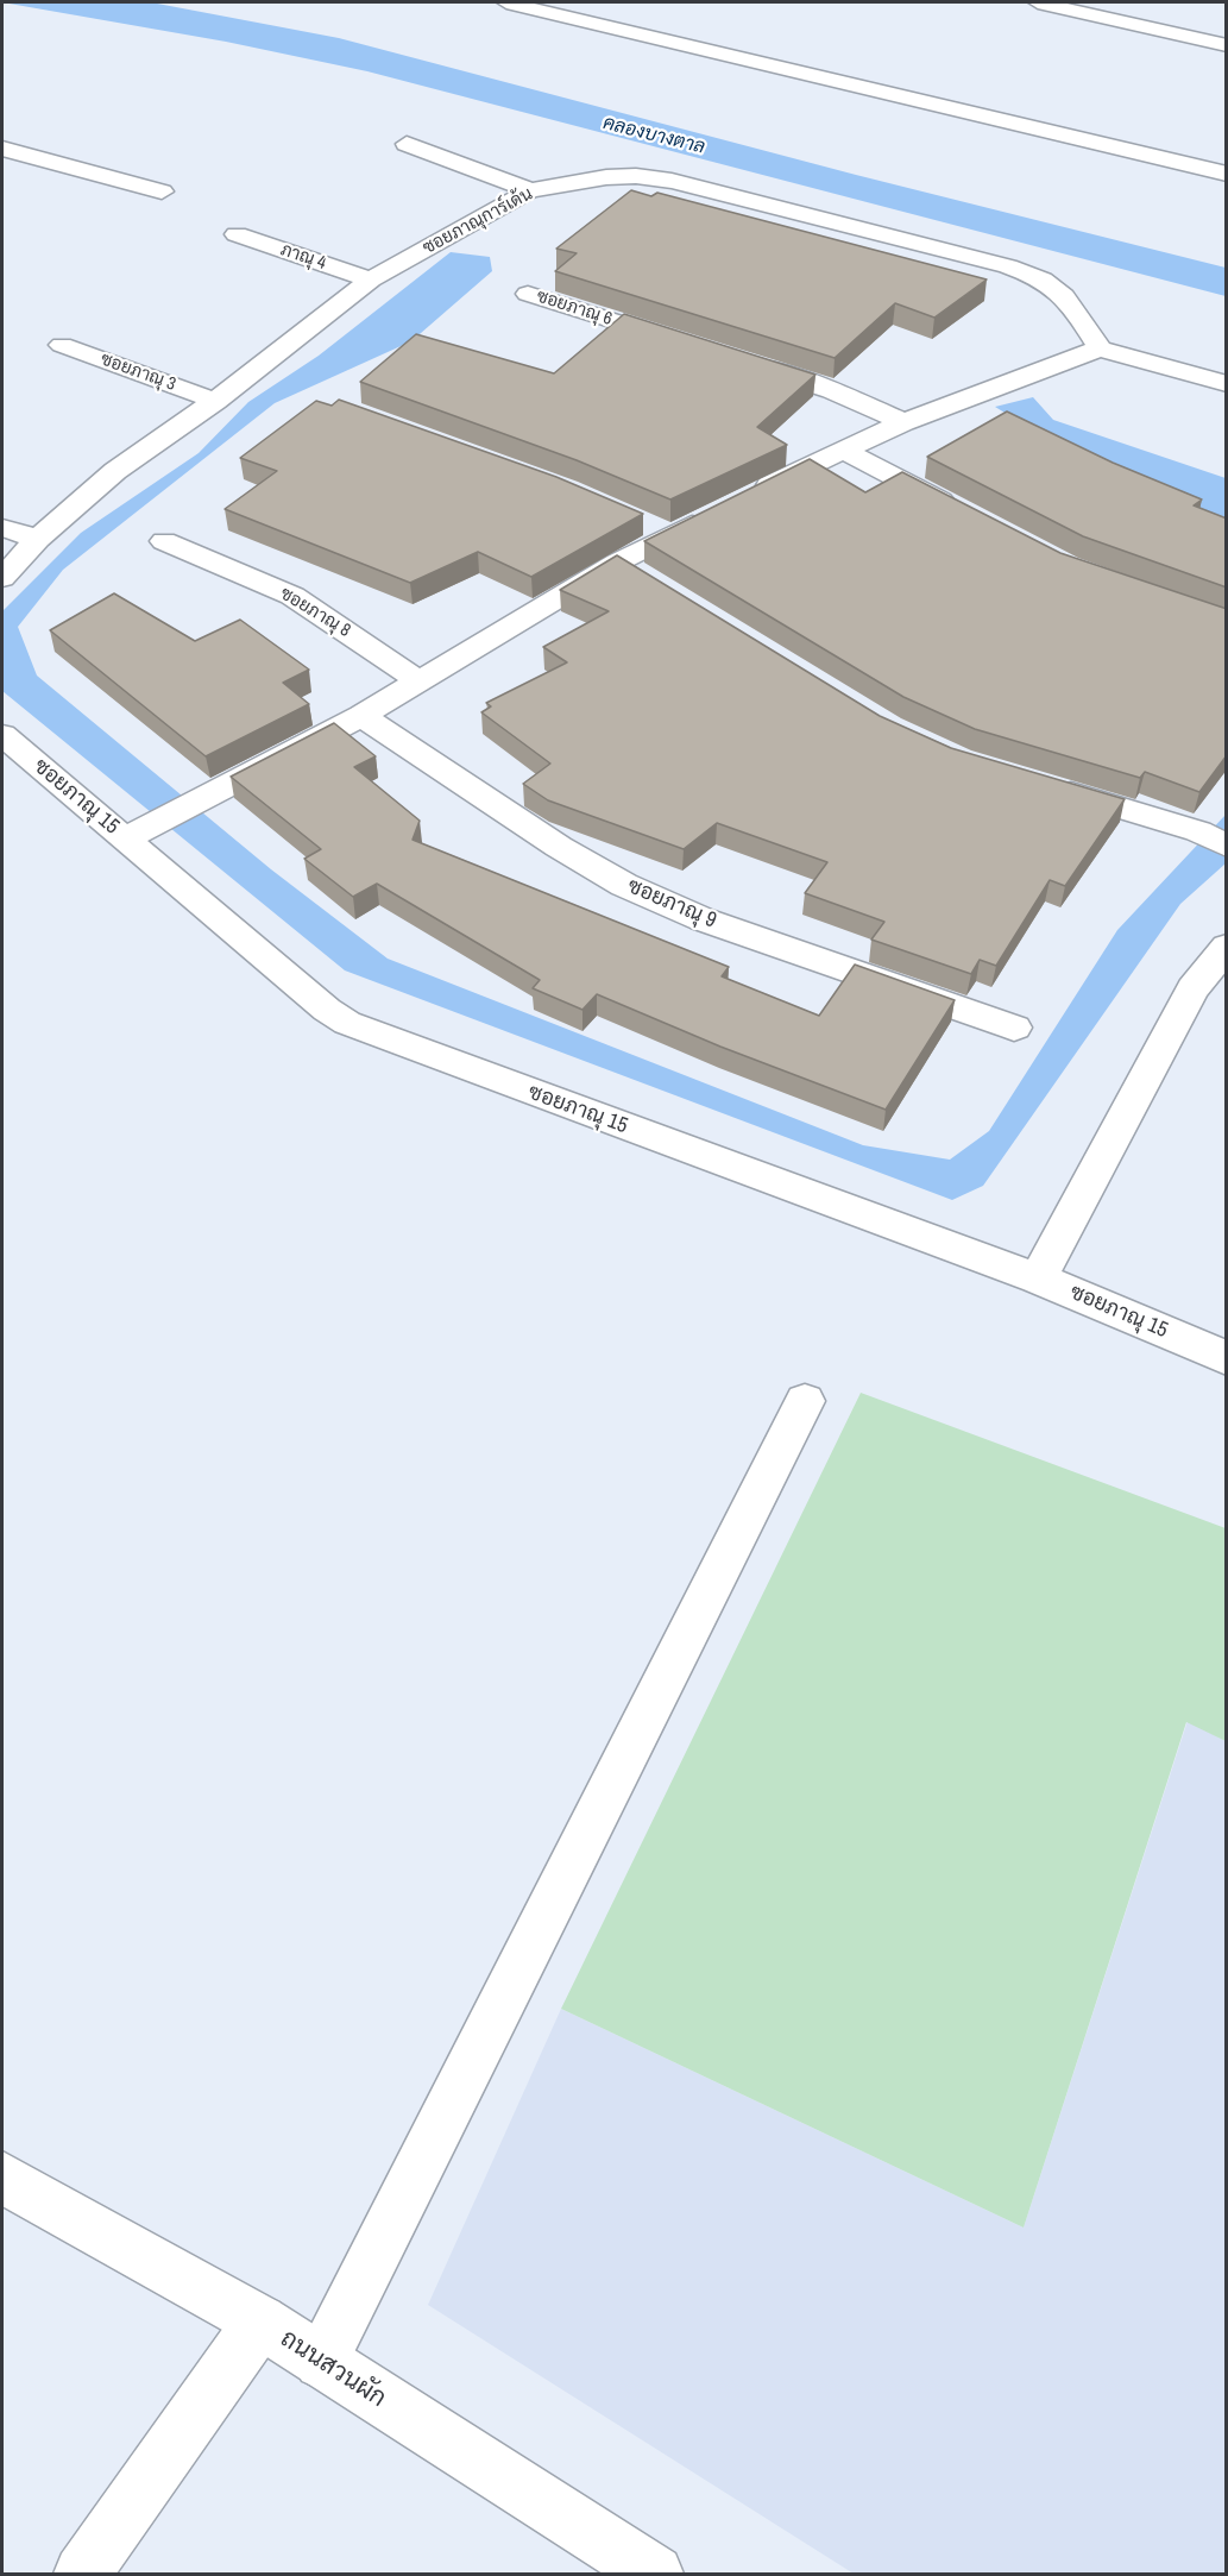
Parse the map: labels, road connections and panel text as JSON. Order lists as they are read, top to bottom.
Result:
{
  "streets": {
    "street": [
      "ซอยภาณุการ์เด้น",
      "ภาณุ 4",
      "ซอยภาณุ 6",
      "ซอยภาณุ 3",
      "ซอยภาณุ 8",
      "ซอยภาณุ 15",
      "ซอยภาณุ 9",
      "ถนนสวนผัก"
    ]
  },
  "crossings": [
    ["ซอยภาณุการ์เด้น", "ภาณุ 4"],
    ["ซอยภาณุการ์เด้น", "ซอยภาณุ 3"]
  ],
  "water": ["คลองบางตาล"]
}
